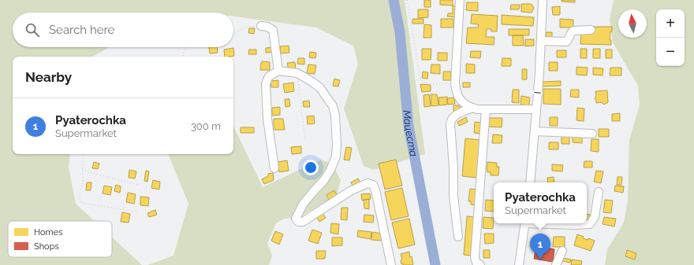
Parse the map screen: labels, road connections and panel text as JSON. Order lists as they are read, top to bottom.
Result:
{
  "streets": {
    "street": ["I"]
  },
  "water": ["Мацеста"],
  "legend": ["Homes", "Shops"],
  "north": "top",
  "page": {
    "map_buttons": ["+", "−"],
    "search": "Search here",
    "heading": "Nearby",
    "list": [
      {
        "mark": "1",
        "name": "Pyaterochka",
        "note": "Supermarket",
        "value": "300 m"
      }
    ],
    "popup": ["Pyaterochka", "Supermarket"],
    "pins": "1"
  }
}
